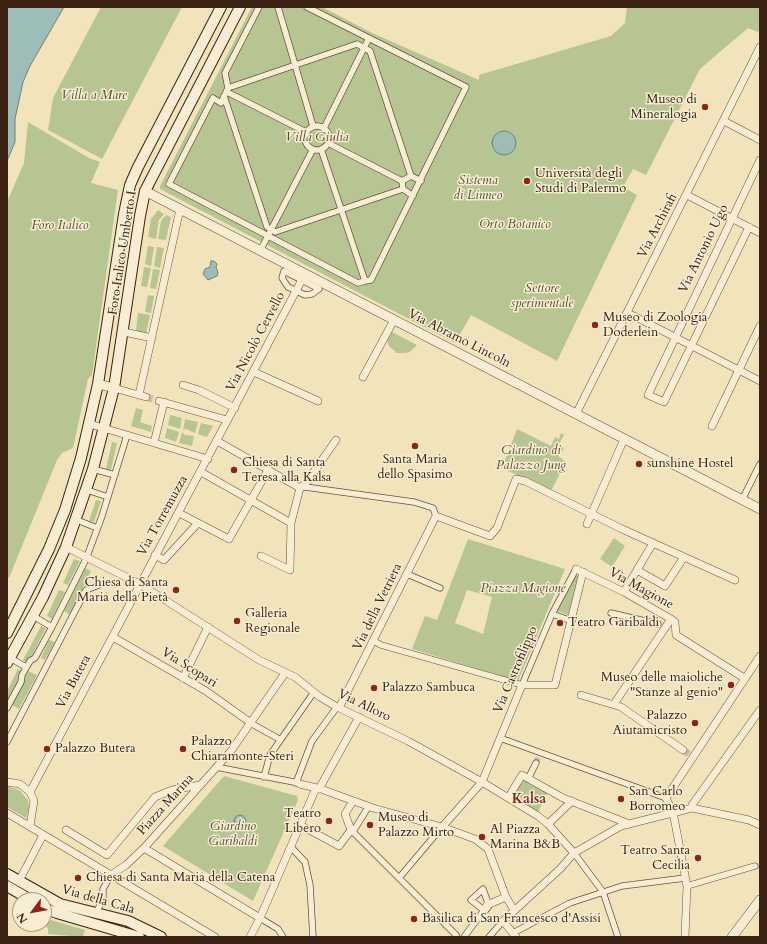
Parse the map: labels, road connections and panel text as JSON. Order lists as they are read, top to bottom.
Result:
{
  "streets": {
    "main road": ["Foro Italico Umberto I", "Via della Cala"],
    "street": [
      "Via Archirafi",
      "Via Antonio Ugo",
      "Via Abramo Lincoln",
      "Via Nicolò Cervello",
      "Via Torremuzza",
      "Via Magione",
      "Via della Vetriera",
      "Via Scopari",
      "Via Castrofilippo",
      "Via Butera",
      "Via Alloro",
      "Piazza Marina"
    ]
  },
  "crossings": [
    ["Via Archirafi", "Via Abramo Lincoln"],
    ["Foro Italico Umberto I", "Via Abramo Lincoln"],
    ["Foro Italico Umberto I", "Via Alloro"],
    ["Via Abramo Lincoln", "Via Nicolò Cervello"],
    ["Via Nicolò Cervello", "Via Torremuzza"],
    ["Via Torremuzza", "Via Butera"],
    ["Via Torremuzza", "Via Alloro"],
    ["Via Magione", "Via Castrofilippo"],
    ["Via della Vetriera", "Via Alloro"],
    ["Via Scopari", "Via Butera"],
    ["Via Scopari", "Piazza Marina"],
    ["Via Castrofilippo", "Via Alloro"],
    ["Via Butera", "Via Alloro"],
    ["Via Alloro", "Piazza Marina"]
  ],
  "districts": ["Kalsa"],
  "parks": [
    "Villa a Mare",
    "Villa Giulia",
    "Sistema di Linneo",
    "Orto Botanico",
    "Foro Italico",
    "Settore sperimentale",
    "Giardino di Palazzo Jung",
    "Piazza Magione",
    "Giardino Garibaldi"
  ],
  "places": [
    "Museo di Mineralogia",
    "Università degli Studi di Palermo",
    "Museo di Zoologia Doderlein",
    "Santa Maria dello Spasimo",
    "sunshine Hostel",
    "Chiesa di Santa Teresa alla Kalsa",
    "Chiesa di Santa Maria della Pietà",
    "Galleria Regionale",
    "Teatro Garibaldi",
    "Museo delle maioliche \"Stanze al genio\"",
    "Palazzo Sambuca",
    "Palazzo Aiutamicristo",
    "Palazzo Butera",
    "Palazzo Chiaramonte-Steri",
    "San Carlo Borromeo",
    "Teatro Libero",
    "Museo di Palazzo Mirto",
    "Al Piazza Marina B&B",
    "Teatro Santa Cecilia",
    "Chiesa di Santa Maria della Catena",
    "Basilica di San Francesco d'Assisi"
  ],
  "north": "bottom left"
}
